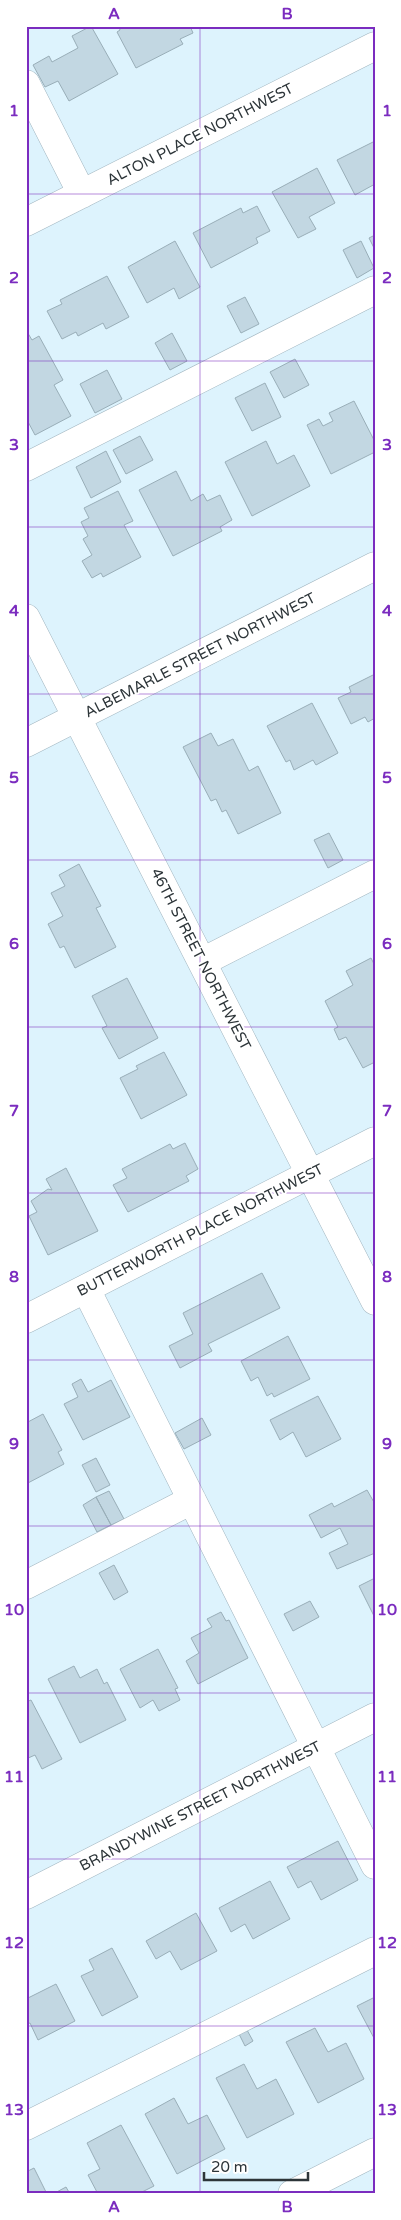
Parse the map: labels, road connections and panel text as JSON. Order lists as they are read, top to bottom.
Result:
{
  "streets": {
    "street": [
      "ALTON PLACE NORTHWEST",
      "ALBEMARLE STREET NORTHWEST",
      "46TH STREET NORTHWEST",
      "BUTTERWORTH PLACE NORTHWEST",
      "BRANDYWINE STREET NORTHWEST"
    ]
  },
  "crossings": [
    ["ALBEMARLE STREET NORTHWEST", "46TH STREET NORTHWEST"],
    ["46TH STREET NORTHWEST", "BUTTERWORTH PLACE NORTHWEST"]
  ],
  "scale_bar": "20 m",
  "grid": {
    "columns": ["A", "B"],
    "rows": [
      "1",
      "2",
      "3",
      "4",
      "5",
      "6",
      "7",
      "8",
      "9",
      "10",
      "11",
      "12",
      "13"
    ]
  }
}
